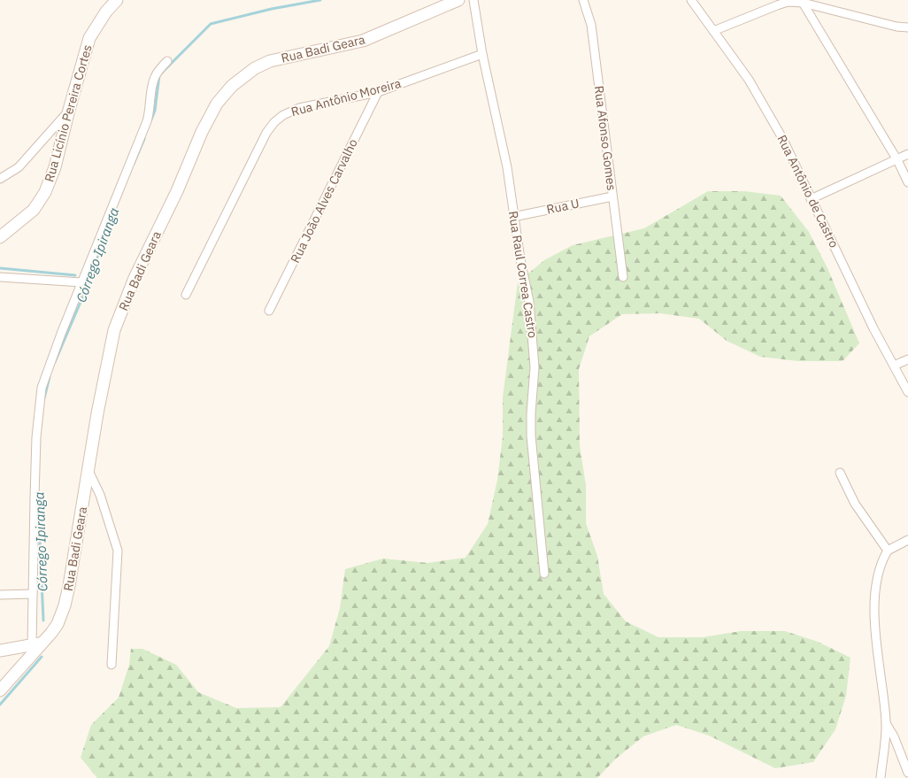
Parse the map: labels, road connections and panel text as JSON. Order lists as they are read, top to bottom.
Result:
{
  "streets": {
    "street": [
      "Rua Badi Geara",
      "Rua Antônio Moreira",
      "Rua Licínio Pereira Cortes",
      "Rua Afonso Gomes",
      "Rua Antônio de Castro",
      "Rua João Alves Carvalho",
      "Rua U",
      "Rua Raul Correa Castro"
    ]
  },
  "crossings": [
    ["Rua Antônio Moreira", "Rua João Alves Carvalho"],
    ["Rua Antônio Moreira", "Rua Raul Correa Castro"],
    ["Rua Afonso Gomes", "Rua U"],
    ["Rua U", "Rua Raul Correa Castro"]
  ],
  "water": ["Córrego Ipiranga"]
}
